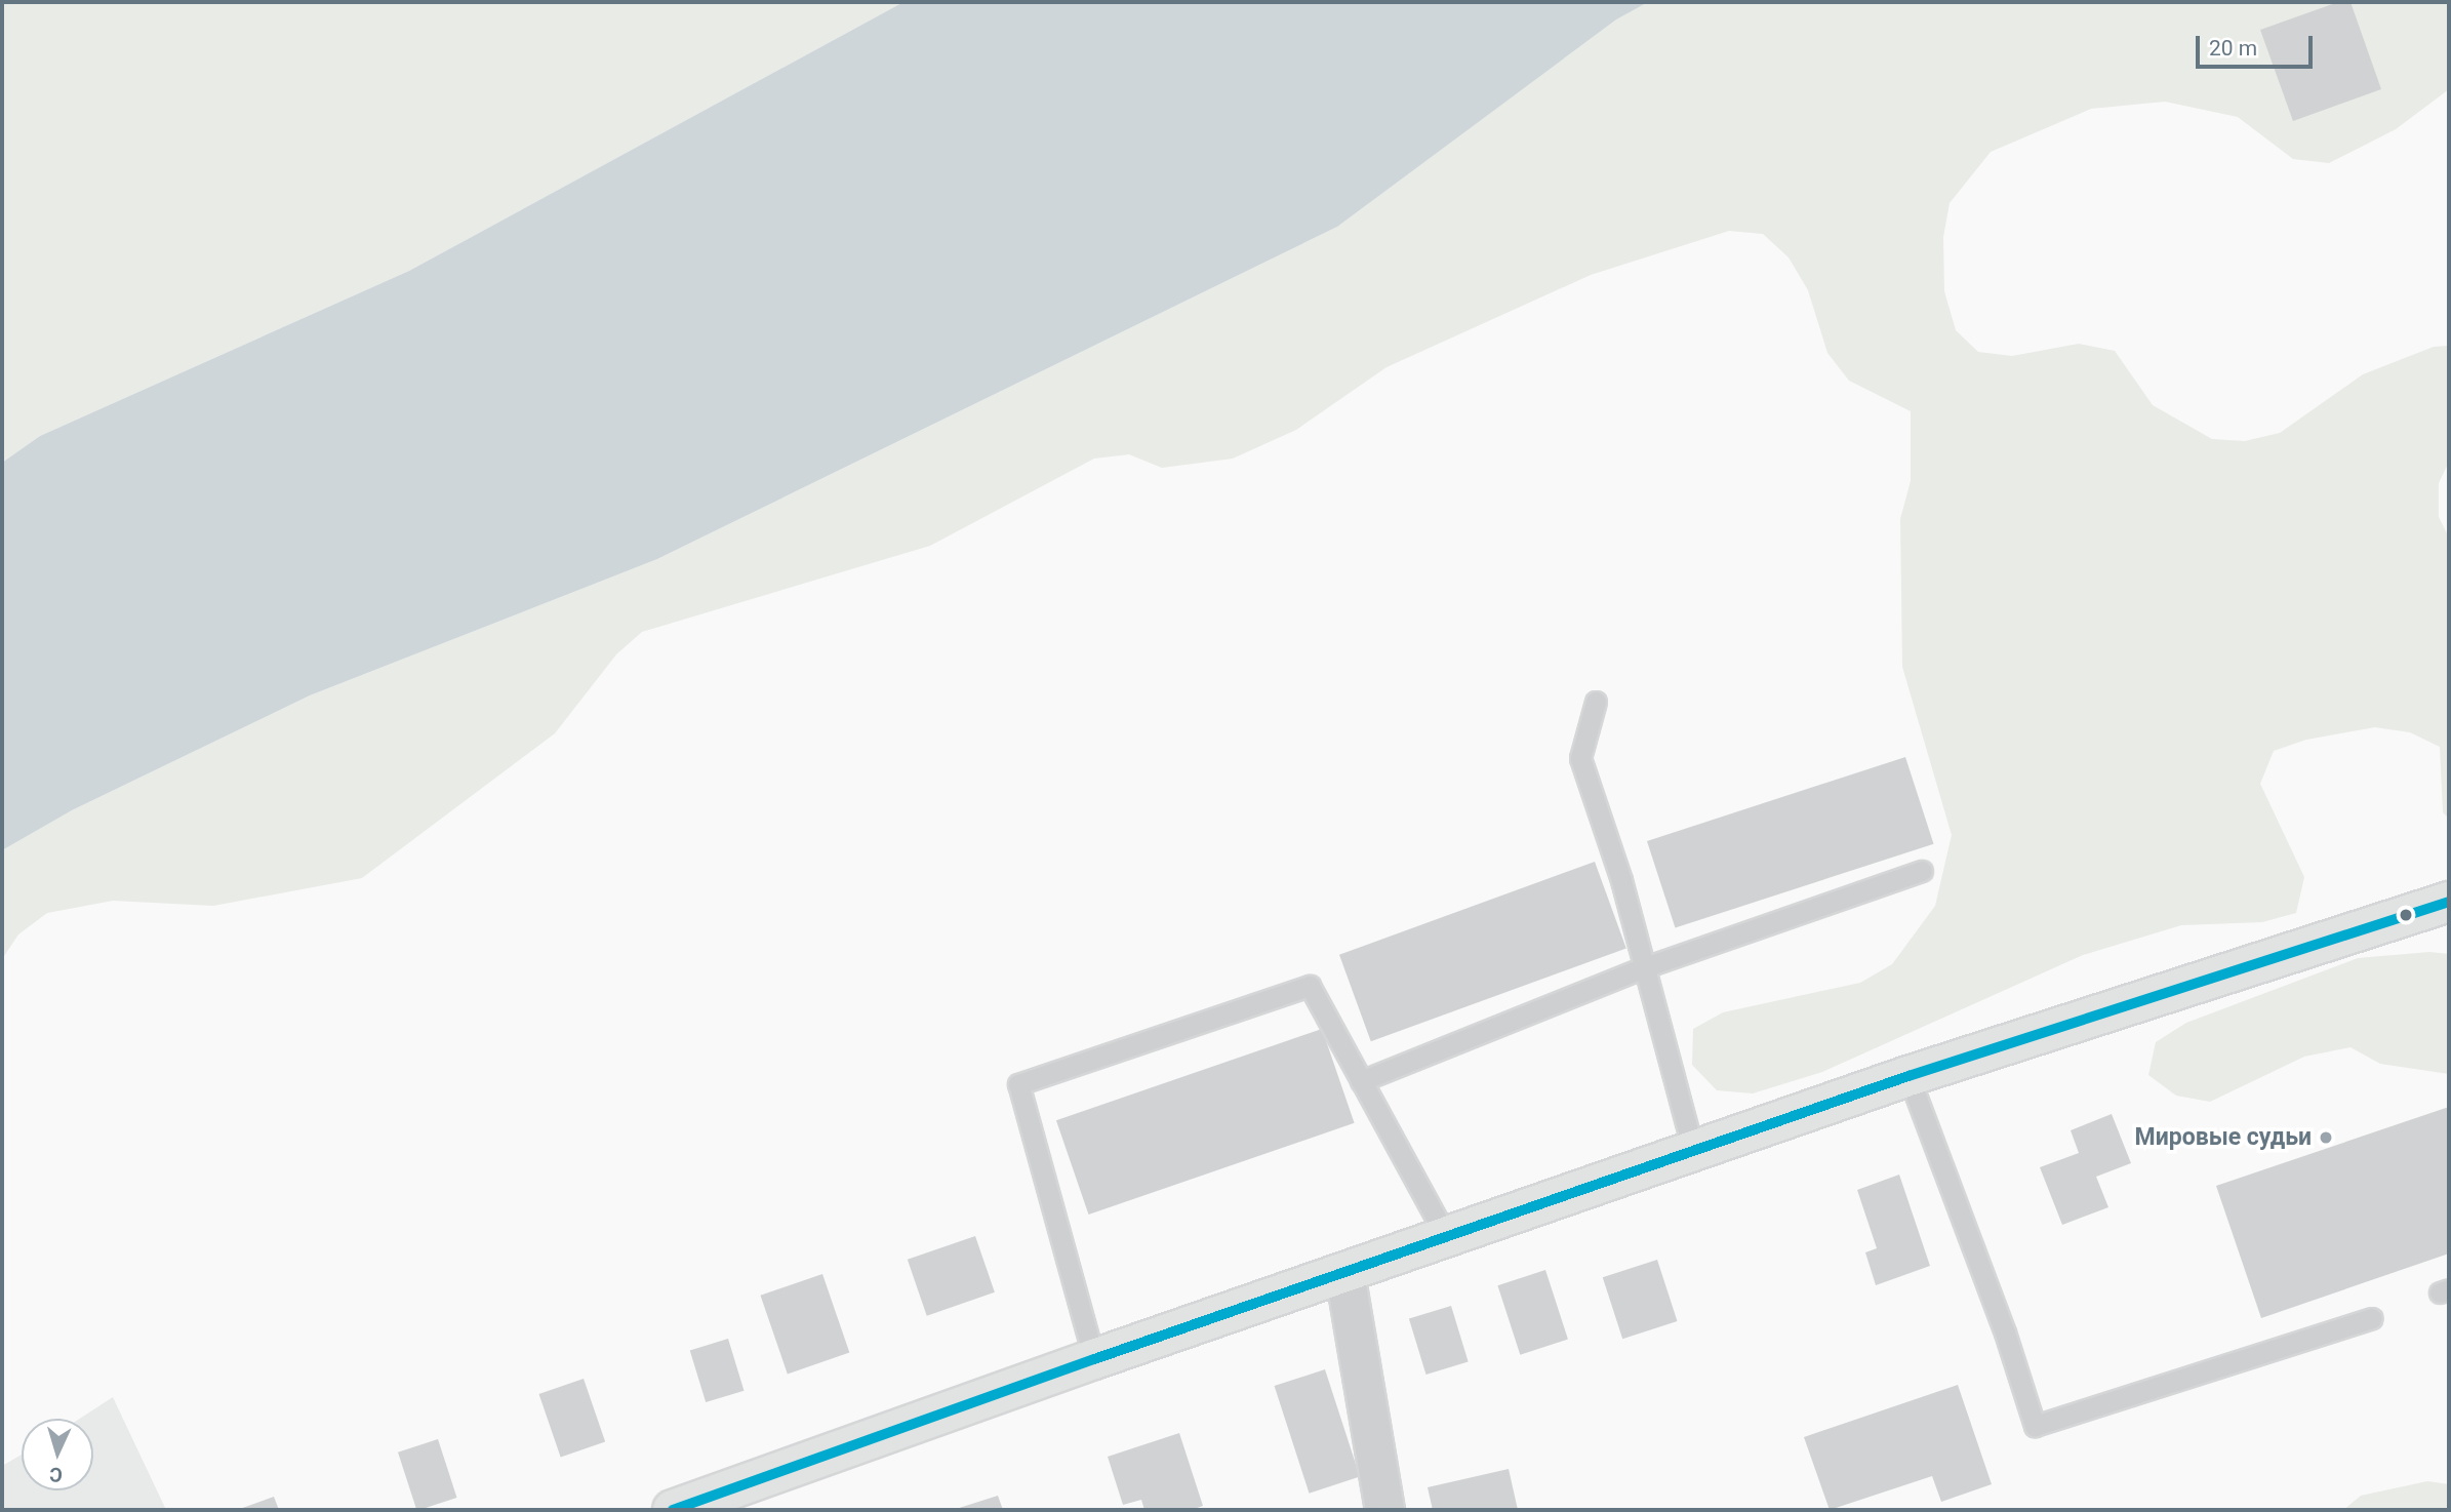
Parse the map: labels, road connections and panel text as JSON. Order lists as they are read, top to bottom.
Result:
{
  "places": ["Мировые судьи"],
  "scale_bar": "20 m",
  "north": "bottom"
}
